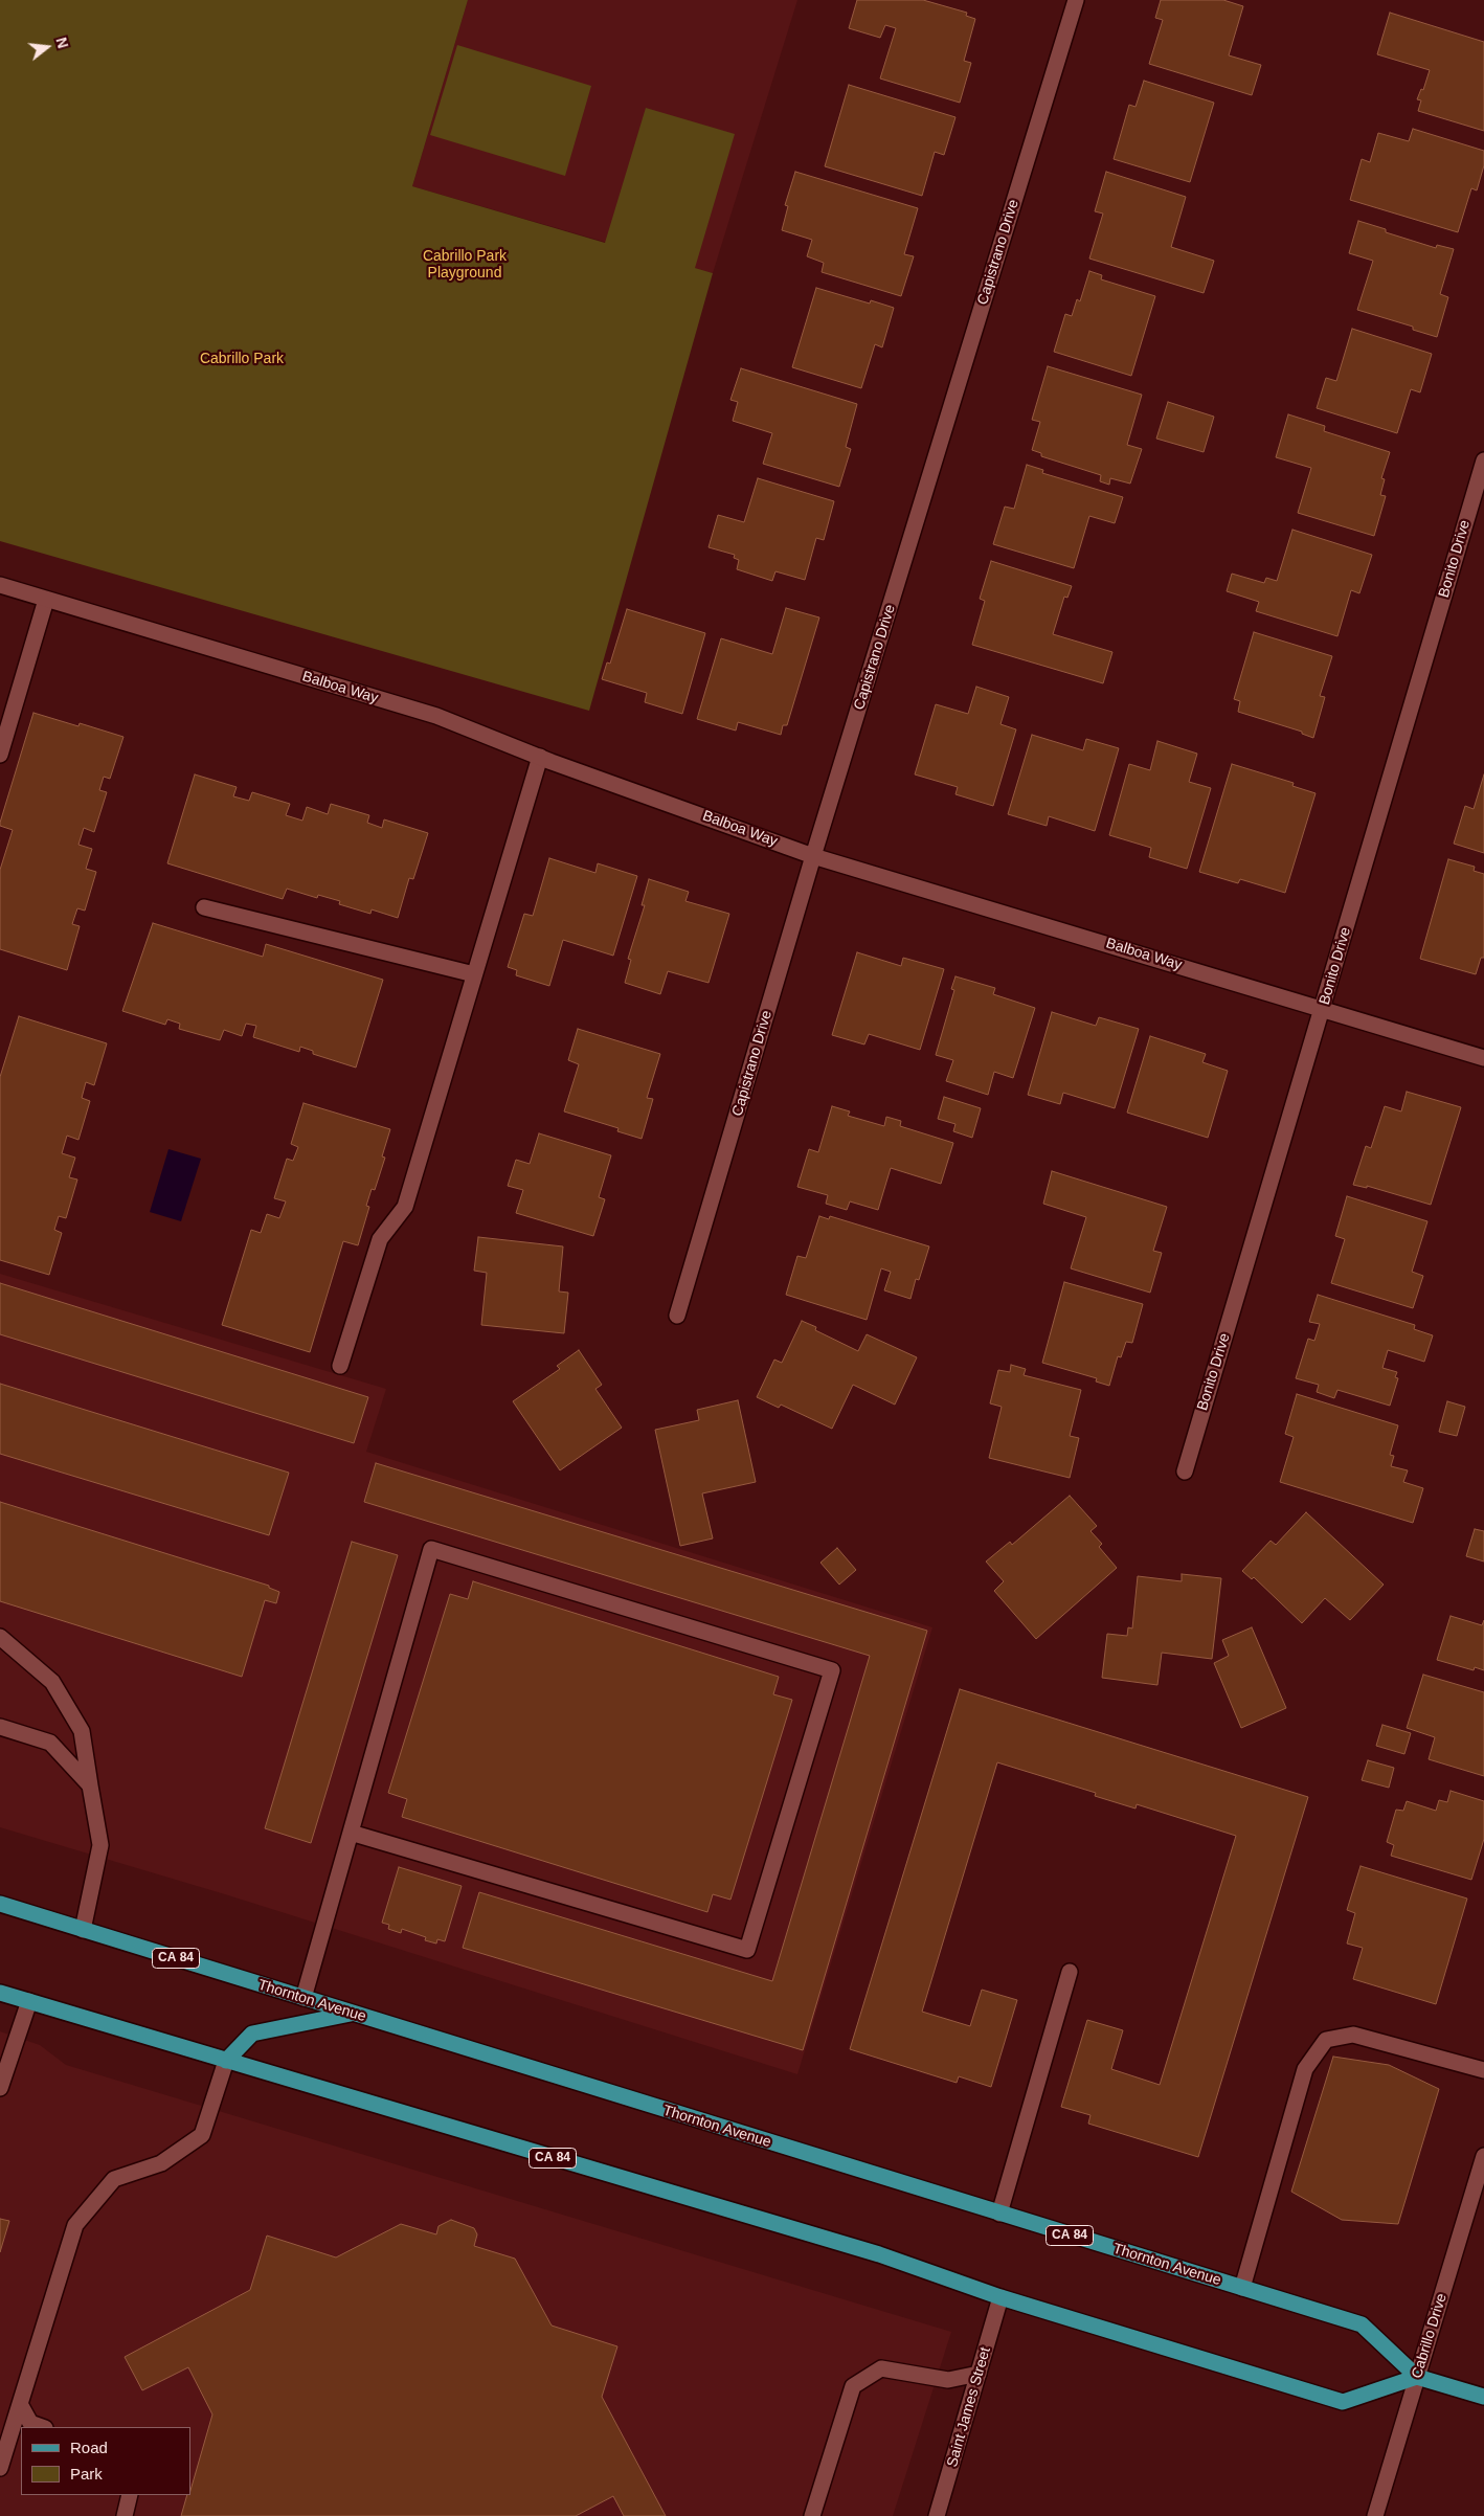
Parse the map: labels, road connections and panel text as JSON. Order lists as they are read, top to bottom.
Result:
{
  "streets": {
    "main road": ["CA 84", "Thornton Avenue"],
    "street": [
      "Capistrano Drive",
      "Bonito Drive",
      "Balboa Way",
      "Cabrillo Drive",
      "Saint James Street"
    ]
  },
  "crossings": [
    ["Capistrano Drive", "Balboa Way"],
    ["Bonito Drive", "Balboa Way"],
    ["CA 84", "Thornton Avenue"],
    ["CA 84", "Cabrillo Drive"],
    ["CA 84", "Saint James Street"],
    ["Thornton Avenue", "Cabrillo Drive"]
  ],
  "parks": ["Cabrillo Park Playground", "Cabrillo Park"],
  "legend": ["Road", "Park"],
  "north": "right"
}
